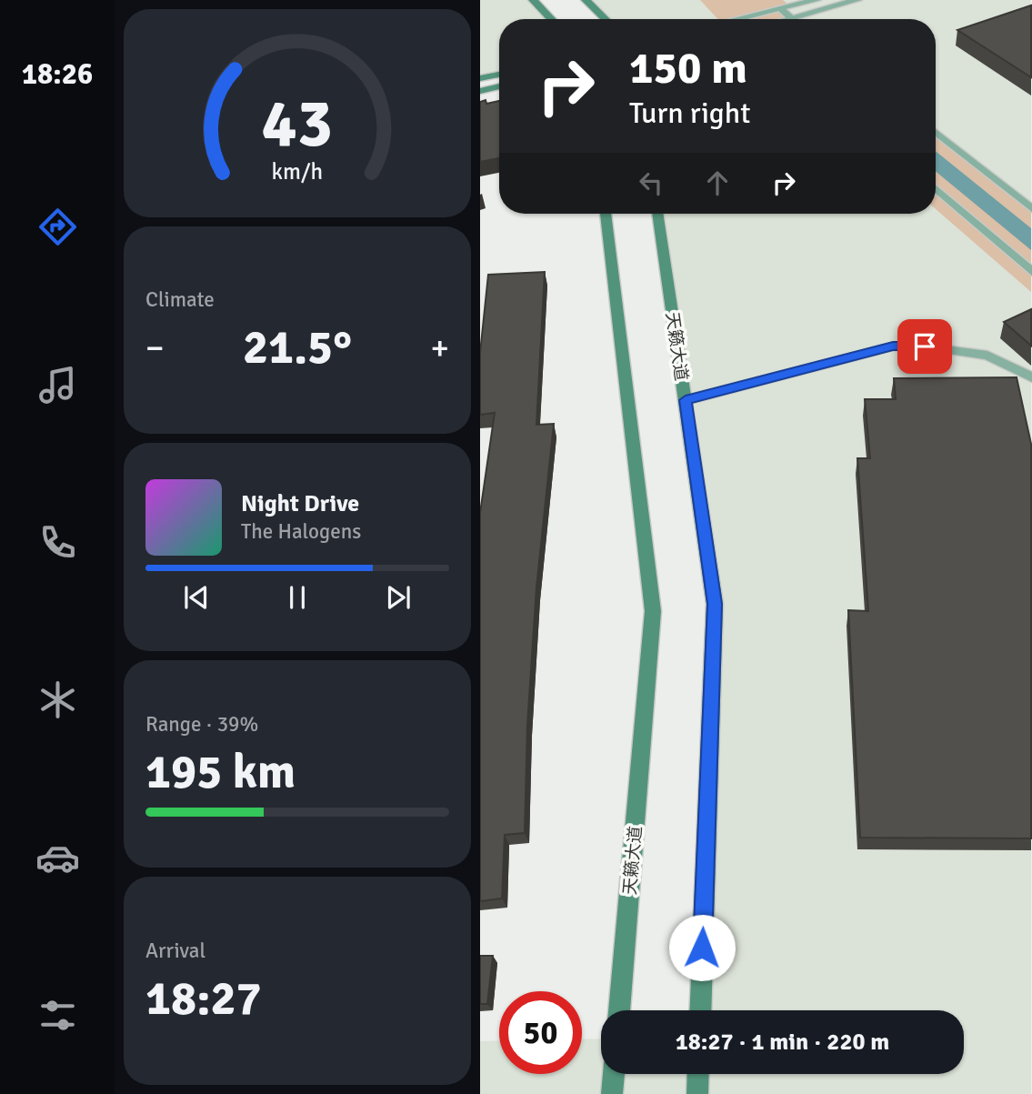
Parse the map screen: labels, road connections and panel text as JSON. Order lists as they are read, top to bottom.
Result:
{
  "streets": {
    "main road": ["天籁大道"]
  },
  "page": {
    "tabs": "18:26",
    "turn": ["150 m", "Turn right"],
    "tile": [
      "Climate",
      ["Range · 39%", "195 km"],
      ["Arrival", "18:27"]
    ],
    "heat": ["−", "21.5°", "+"],
    "song": ["Night Drive", "The Halogens"],
    "limit": "50",
    "trip": "18:27 · 1 min · 220 m",
    "gauge": ["43", "km/h"]
  }
}
